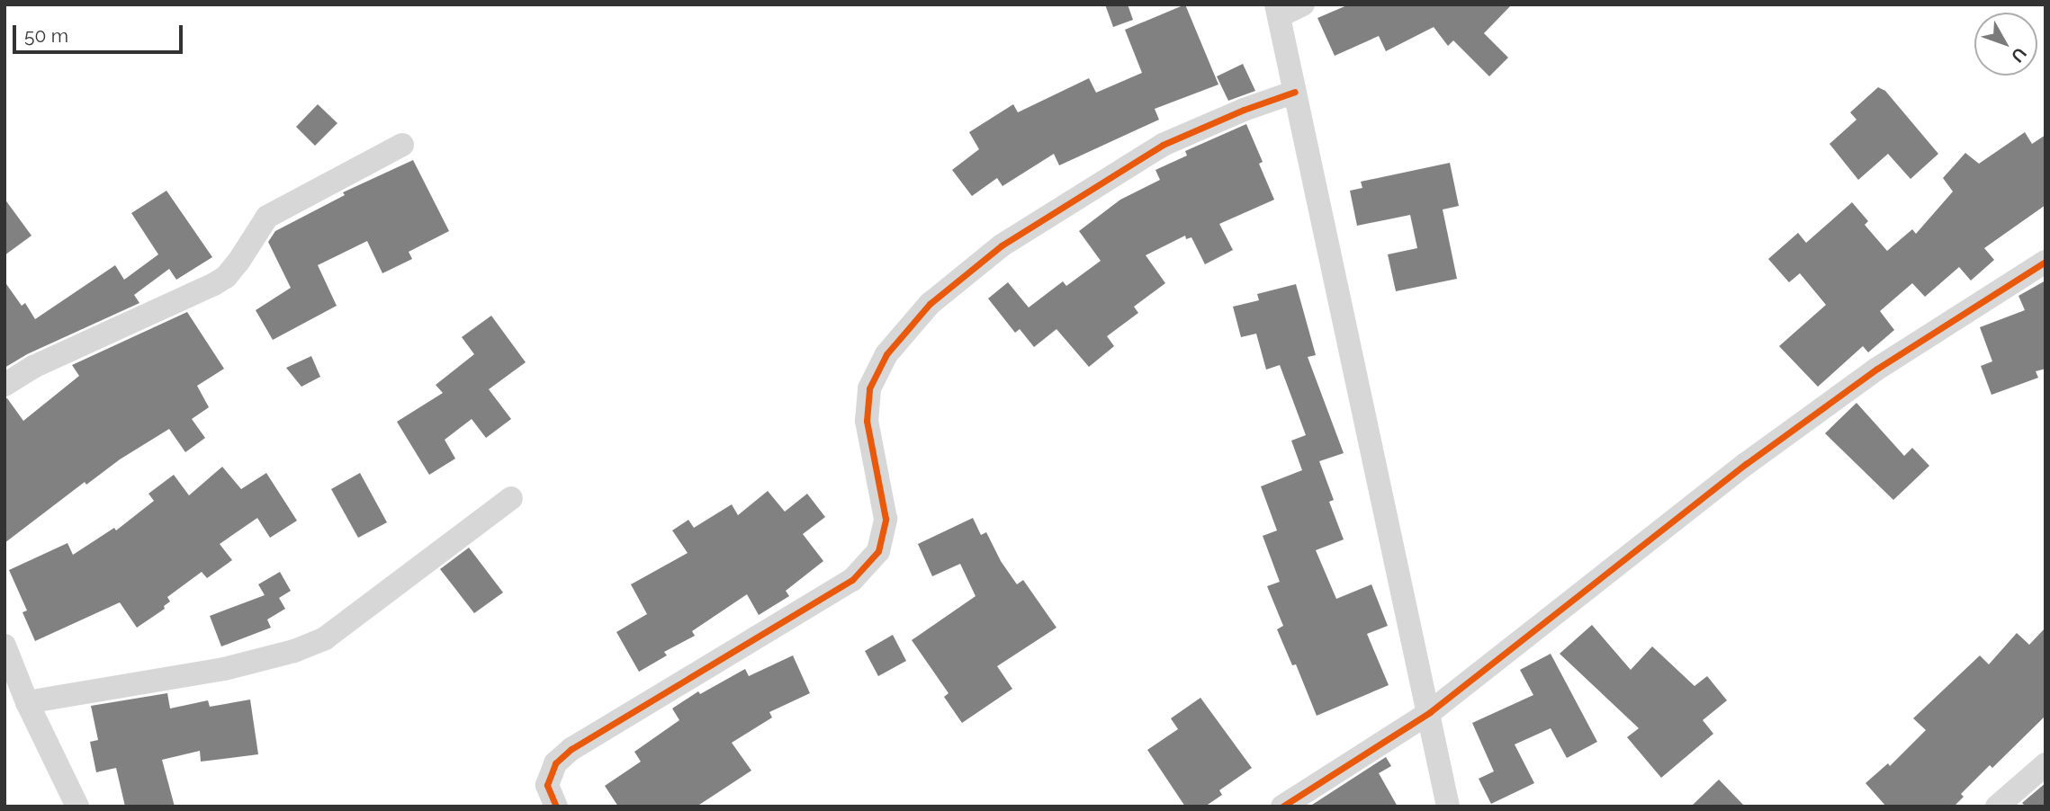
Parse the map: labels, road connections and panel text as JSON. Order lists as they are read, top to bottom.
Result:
{
  "scale_bar": "50 m",
  "north": "bottom right"
}
